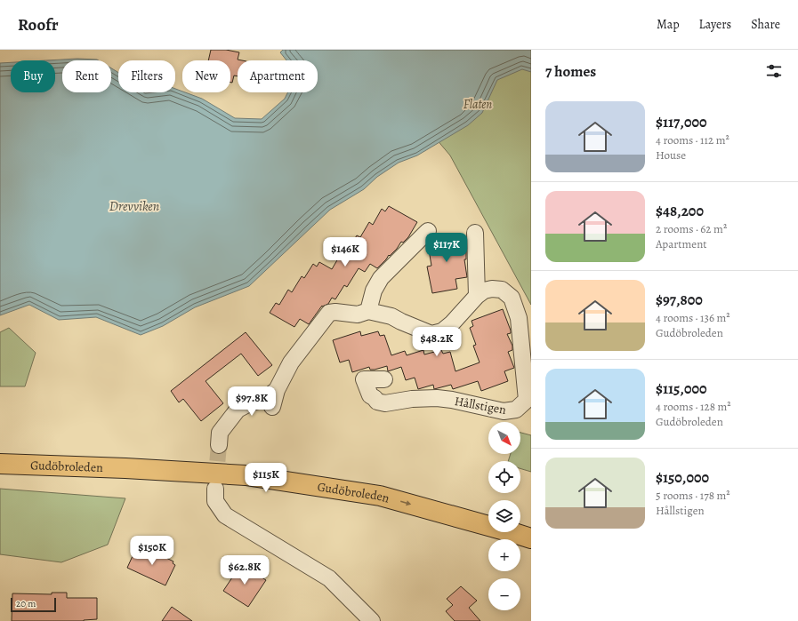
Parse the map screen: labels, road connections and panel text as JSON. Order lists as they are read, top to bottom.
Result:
{
  "streets": {
    "main road": ["Gudöbroleden"],
    "street": ["Hållstigen"]
  },
  "water": ["Drevviken"],
  "parks": ["Flaten"],
  "scale_bar": "20 m",
  "north": "bottom right",
  "page": {
    "header": "Roofr",
    "nav": ["Map", "Layers", "Share"],
    "heading": "7 homes",
    "chip": [
      "Buy",
      "Rent",
      "Filters",
      "New",
      "Apartment"
    ],
    "list": [
      {
        "name": "$117,000",
        "note": "4 rooms · 112 m² · House"
      },
      {
        "name": "$48,200",
        "note": "2 rooms · 62 m² · Apartment"
      },
      {
        "name": "$97,800",
        "note": "4 rooms · 136 m² · Gudöbroleden"
      },
      {
        "name": "$115,000",
        "note": "4 rooms · 128 m² · Gudöbroleden"
      },
      {
        "name": "$150,000",
        "note": "5 rooms · 178 m² · Hållstigen"
      }
    ],
    "price": [
      "$117K",
      "$146K",
      "$48.2K",
      "$97.8K",
      "$115K",
      "$150K",
      "$62.8K"
    ],
    "map_buttons": ["+", "−"],
    "scale": "20 m"
  }
}
